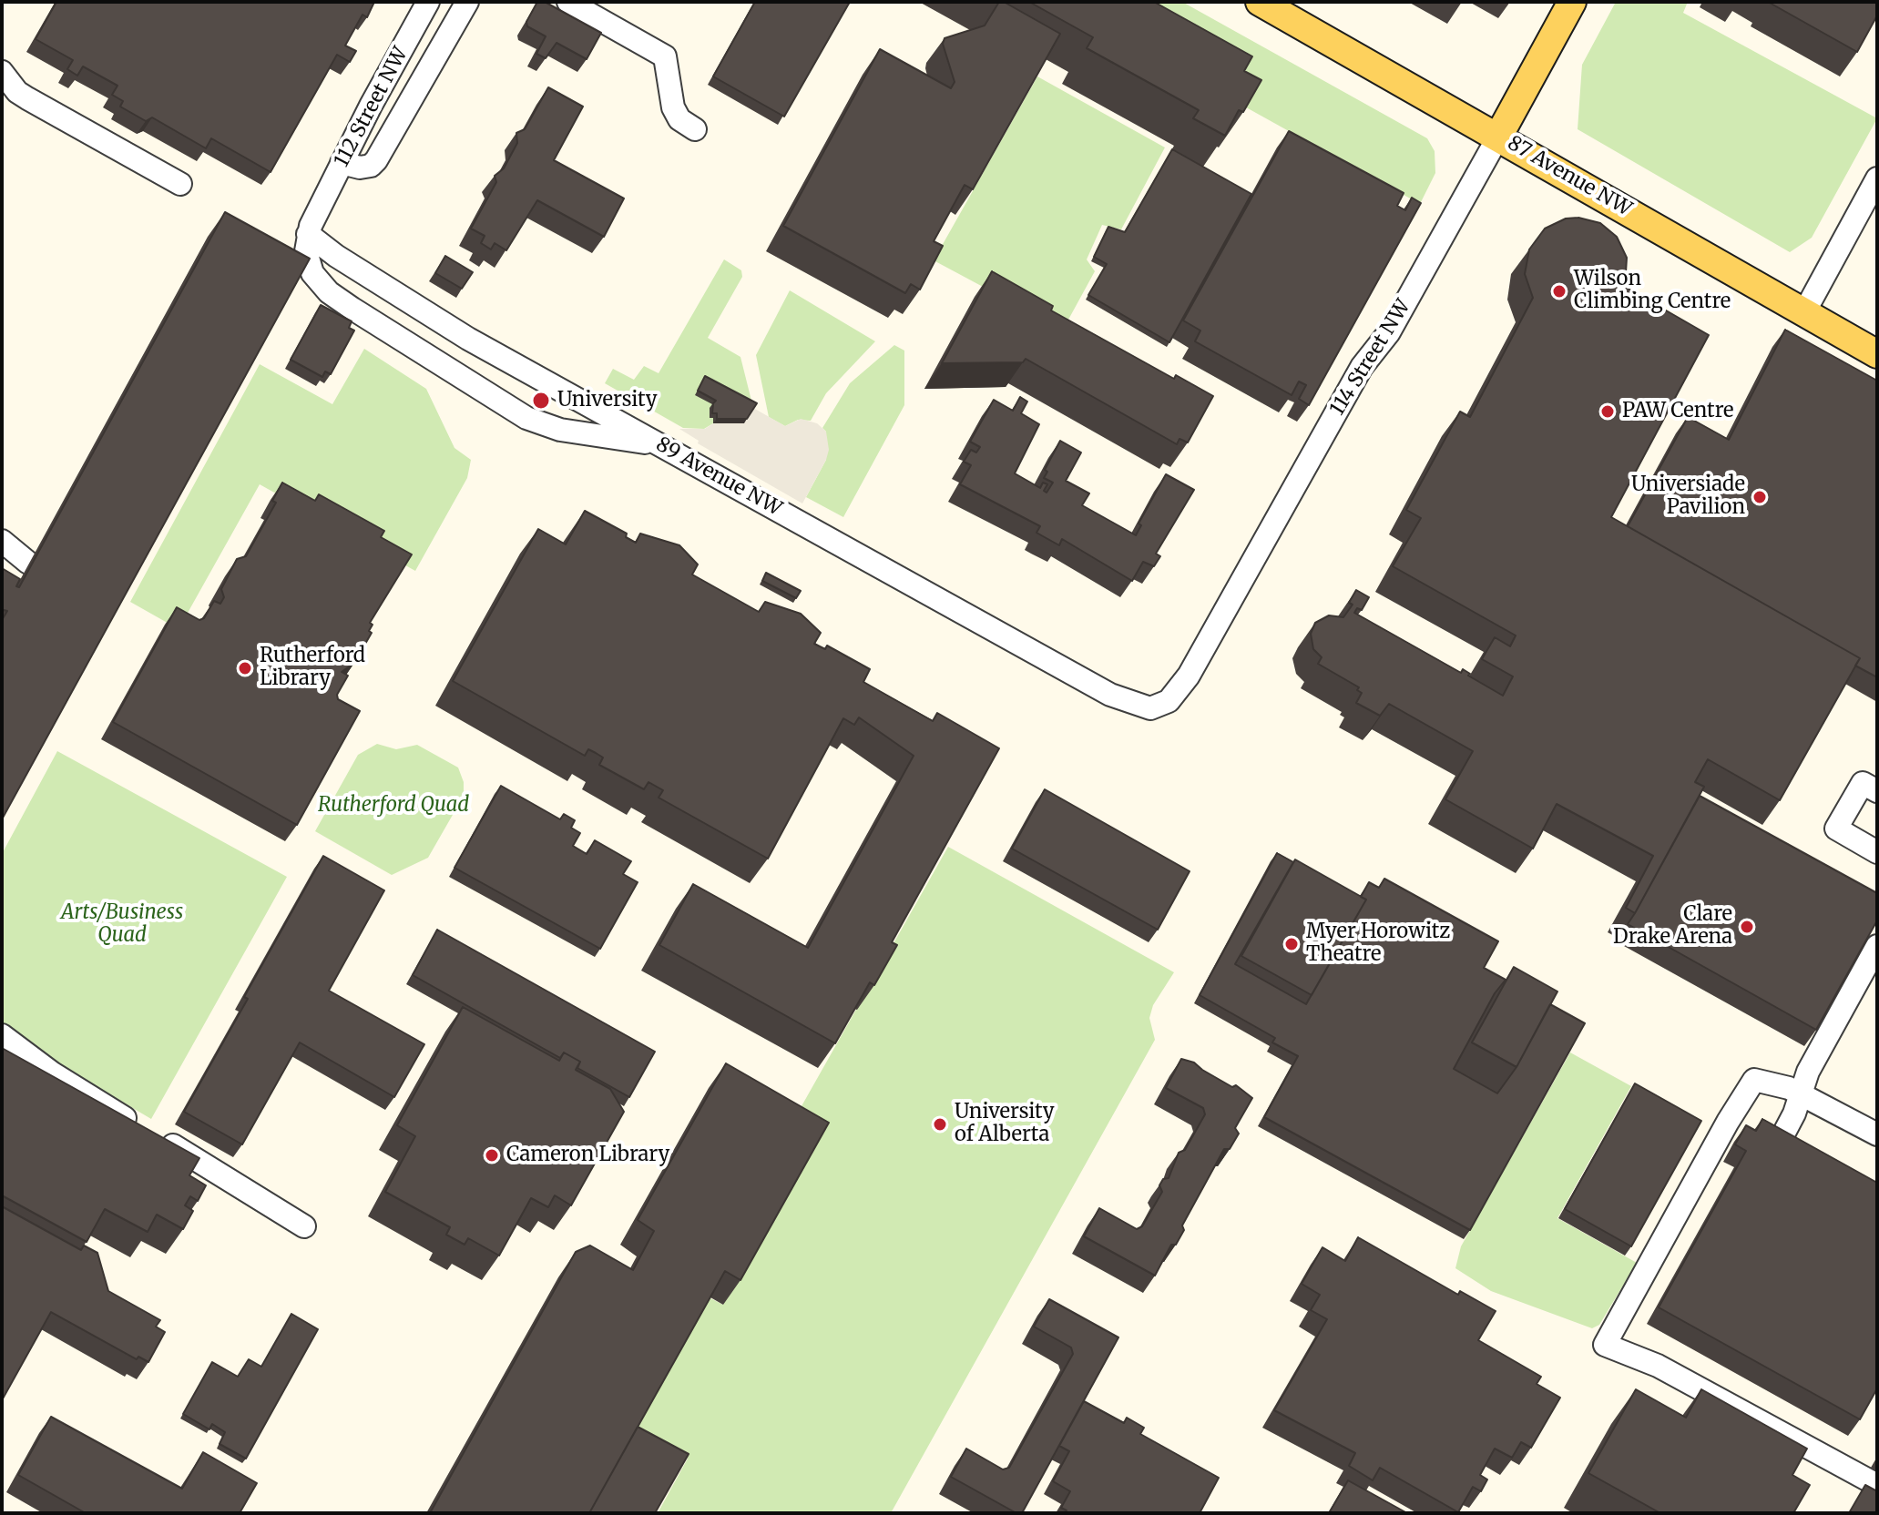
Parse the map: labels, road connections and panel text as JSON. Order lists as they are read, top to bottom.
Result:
{
  "streets": {
    "main road": ["87 Avenue NW", "114 Street NW"],
    "street": ["112 Street NW", "89 Avenue NW"]
  },
  "crossings": [
    ["112 Street NW", "89 Avenue NW"],
    ["87 Avenue NW", "114 Street NW"],
    ["114 Street NW", "89 Avenue NW"]
  ],
  "parks": ["Rutherford Quad", "Arts/Business Quad"],
  "places": [
    "Wilson Climbing Centre",
    "University",
    "PAW Centre",
    "Universiade Pavilion",
    "Rutherford Library",
    "Clare Drake Arena",
    "Myer Horowitz Theatre",
    "University of Alberta",
    "Cameron Library"
  ]
}
